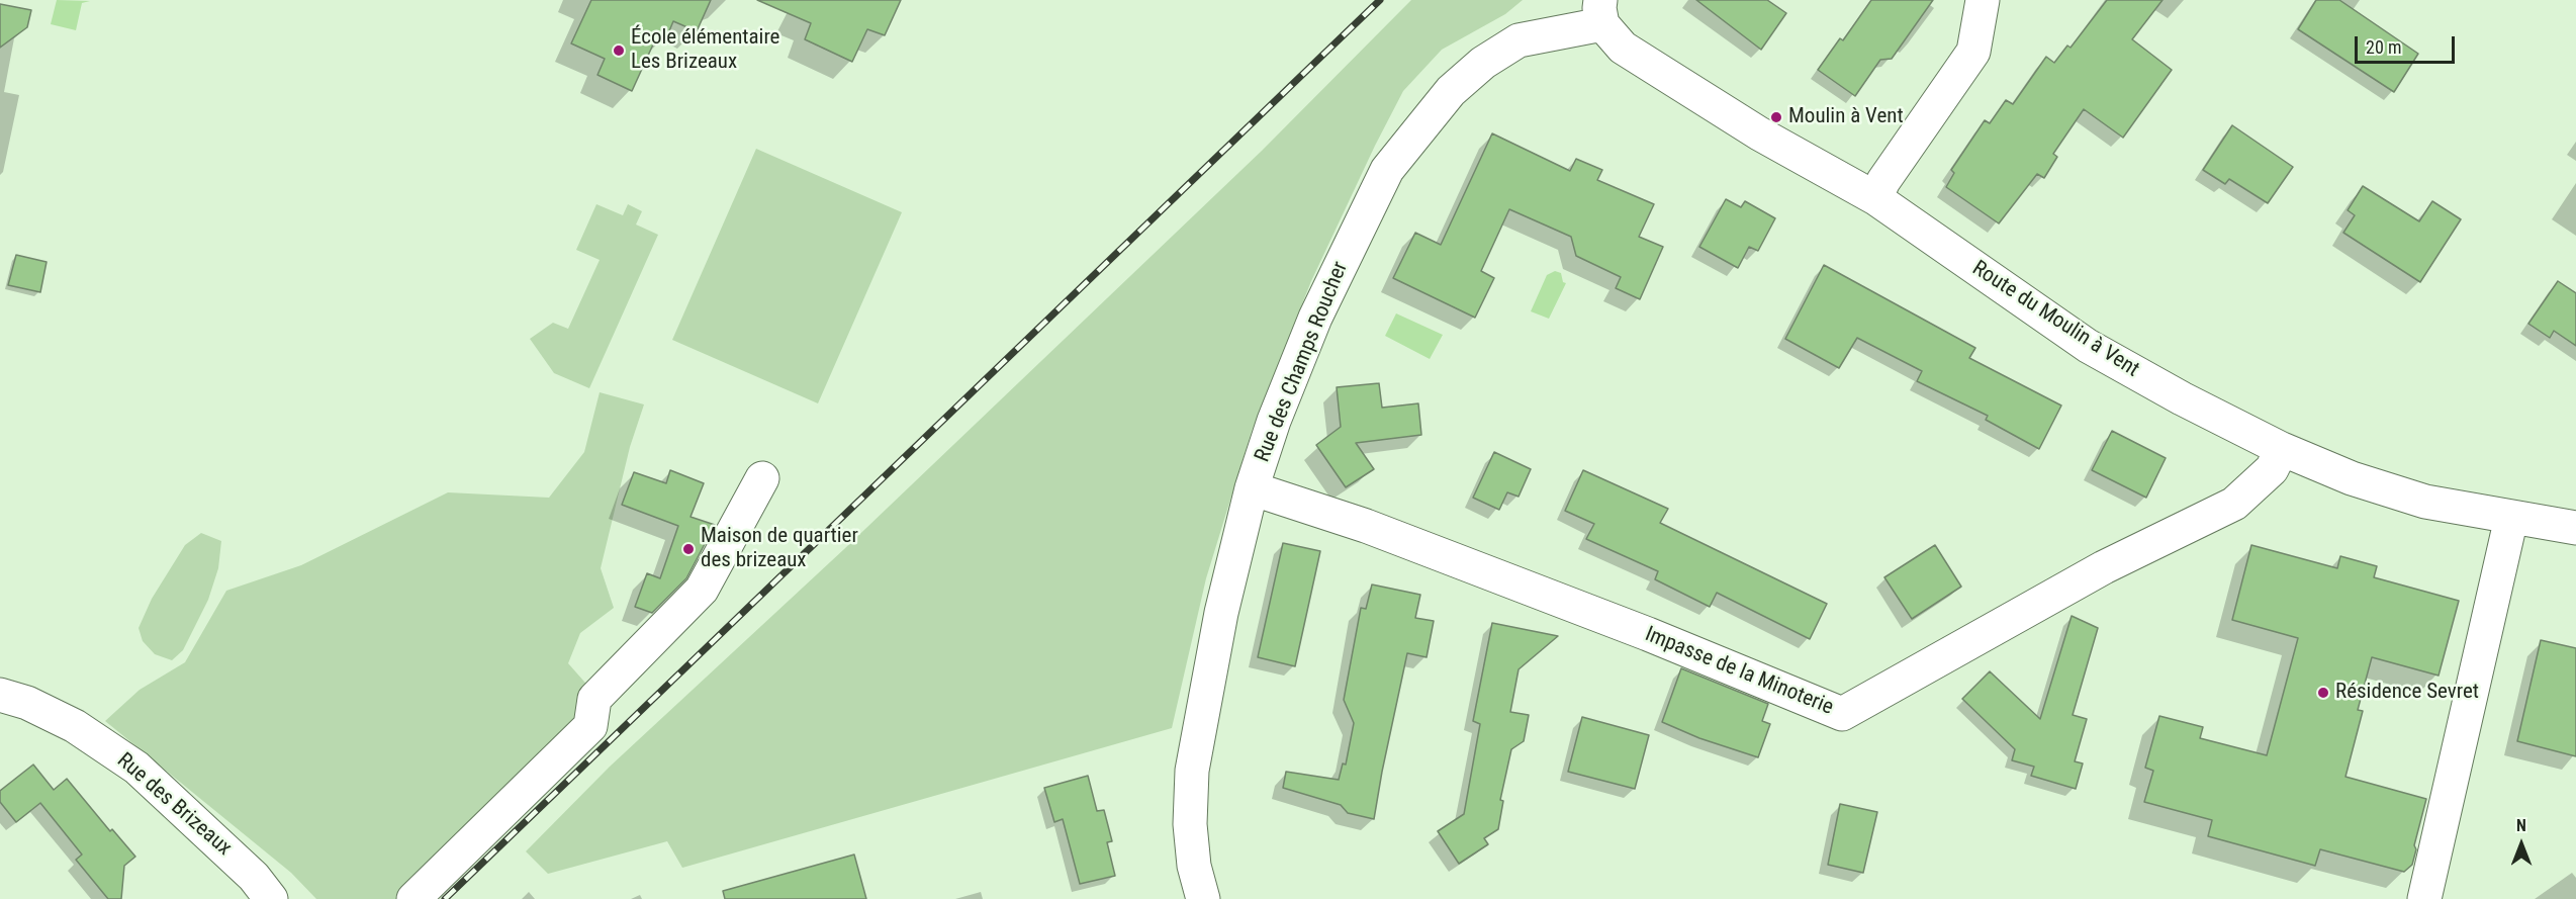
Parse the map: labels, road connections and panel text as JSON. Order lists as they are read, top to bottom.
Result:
{
  "streets": {
    "street": [
      "Route du Moulin à Vent",
      "Rue des Champs Roucher",
      "Impasse de la Minoterie",
      "Rue des Brizeaux"
    ]
  },
  "crossings": [
    ["Route du Moulin à Vent", "Rue des Champs Roucher"],
    ["Route du Moulin à Vent", "Impasse de la Minoterie"],
    ["Rue des Champs Roucher", "Impasse de la Minoterie"]
  ],
  "places": [
    "École élémentaire Les Brizeaux",
    "Moulin à Vent",
    "Maison de quartier des brizeaux",
    "Résidence Sevret"
  ],
  "scale_bar": "20 m",
  "north": "top"
}
